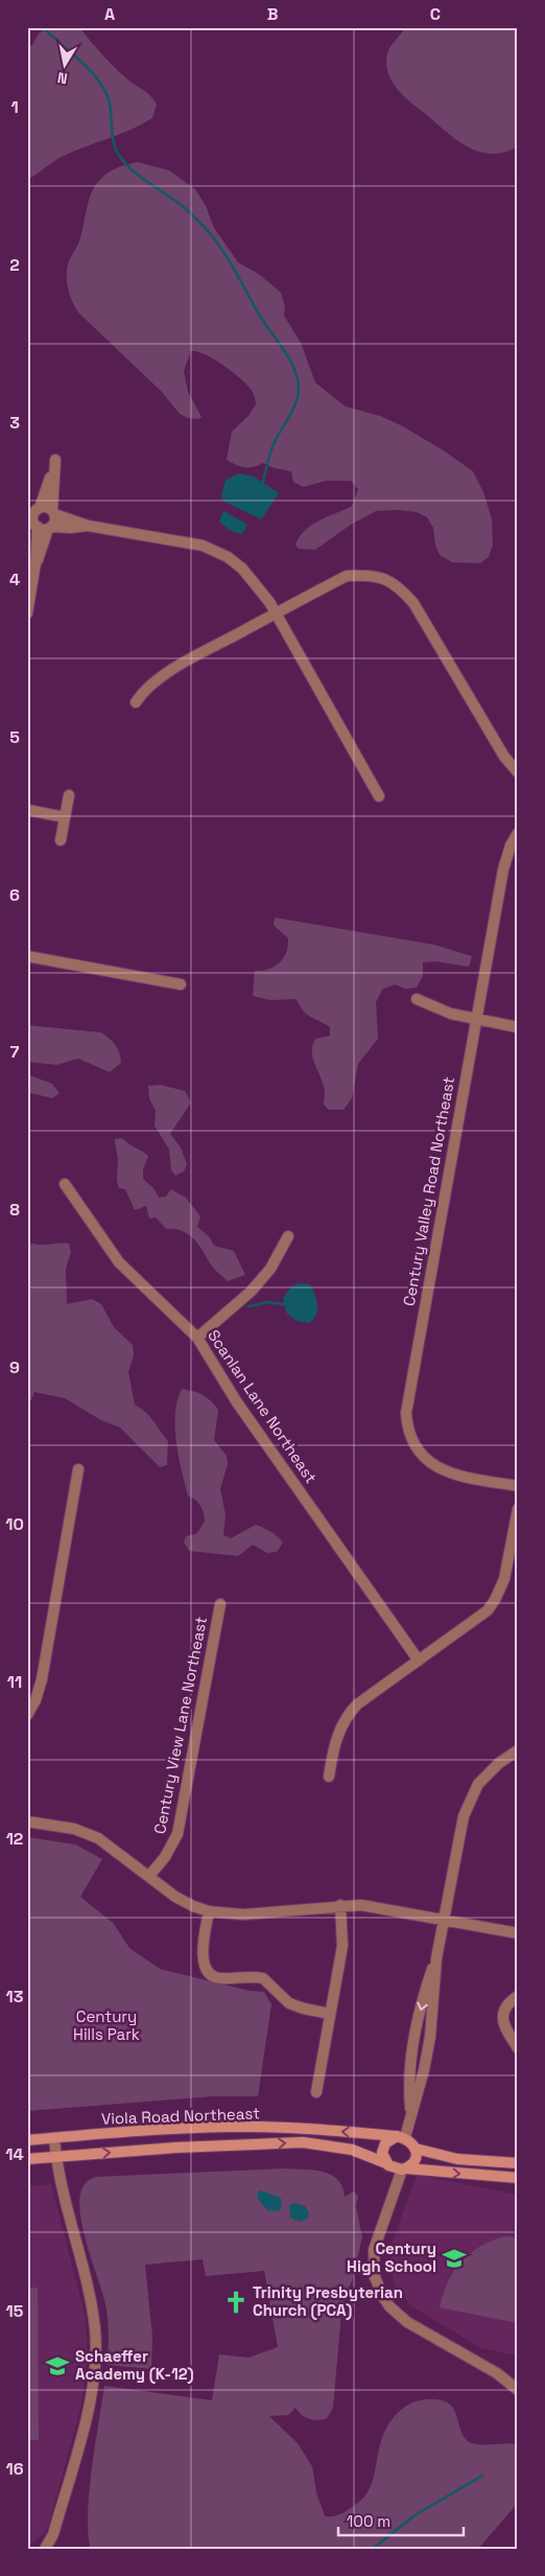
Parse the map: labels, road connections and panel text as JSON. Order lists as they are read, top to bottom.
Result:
{
  "streets": {
    "main road": ["Viola Road Northeast"],
    "street": ["Century Valley Road Northeast", "Scanlan Lane Northeast", "Century View Lane Northeast"]
  },
  "parks": ["Century Hills Park"],
  "places": {
    "school or university": ["Century High School", "Schaeffer Academy (K-12)"],
    "church": ["Trinity Presbyterian Church (PCA)"]
  },
  "scale_bar": "100 m",
  "north": "bottom",
  "grid": {
    "columns": ["A", "B", "C"],
    "rows": [
      "1",
      "2",
      "3",
      "4",
      "5",
      "6",
      "7",
      "8",
      "9",
      "10",
      "11",
      "12",
      "13",
      "14",
      "15",
      "16"
    ]
  }
}
